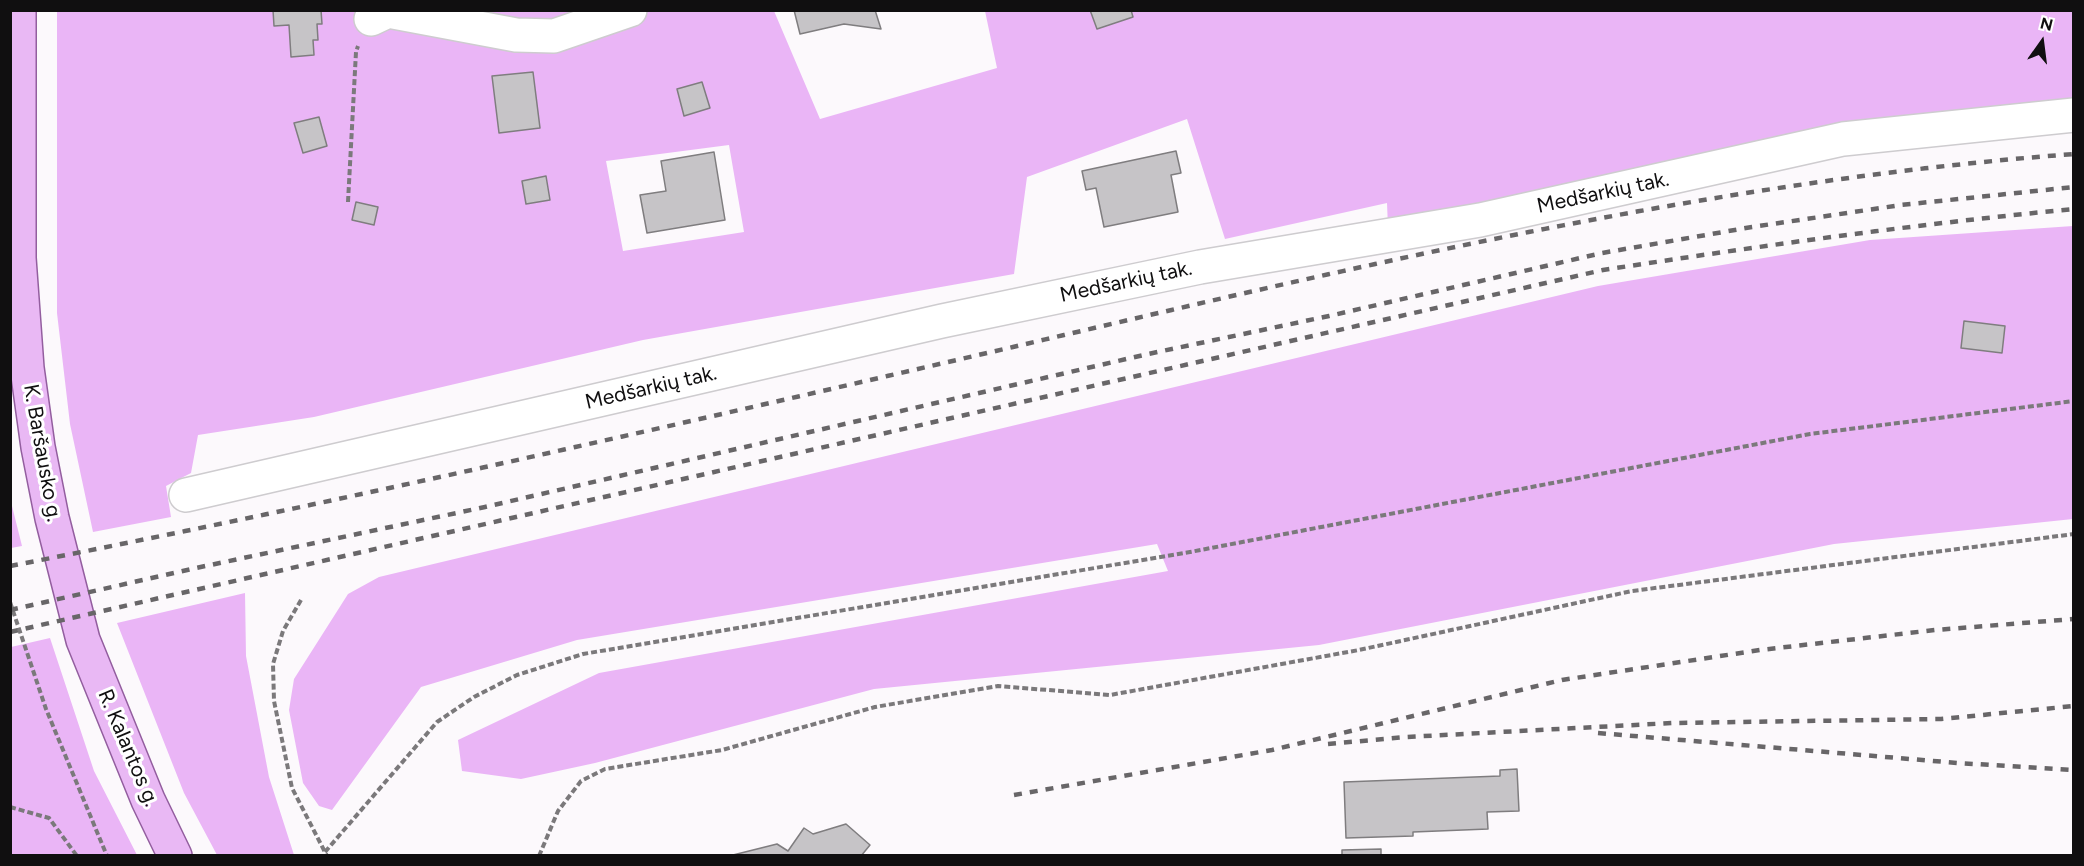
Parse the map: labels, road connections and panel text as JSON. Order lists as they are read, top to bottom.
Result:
{
  "streets": {
    "main road": ["K. Baršausko g.", "R. Kalantos g."],
    "street": ["Medšarkių tak."]
  },
  "crossings": [
    ["K. Baršausko g.", "R. Kalantos g."]
  ],
  "north": "top"
}
